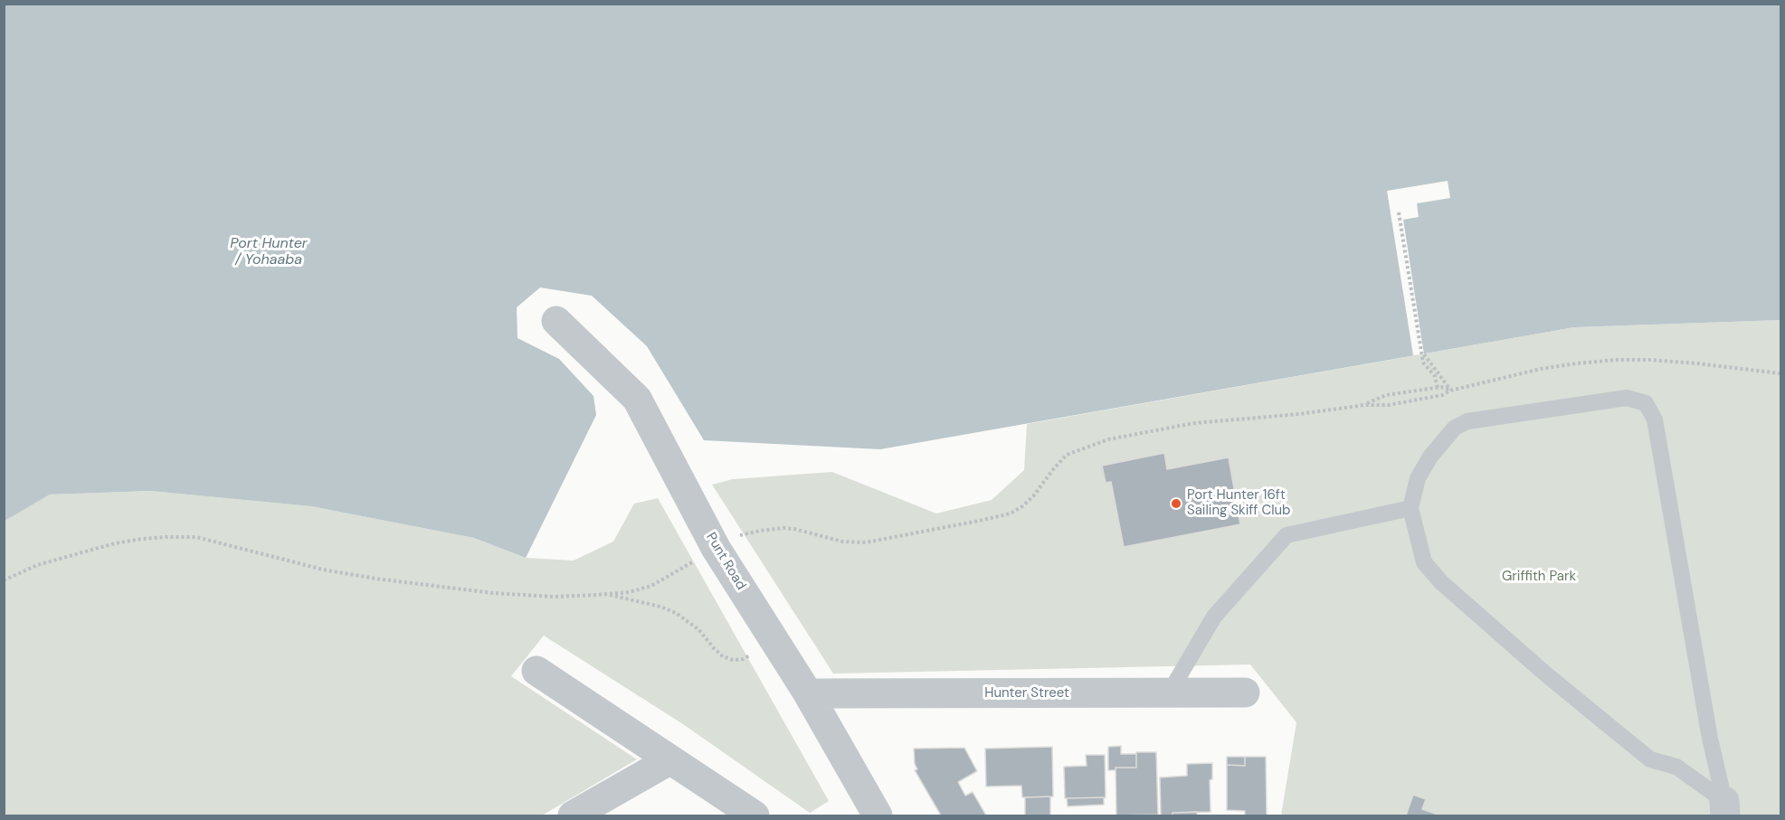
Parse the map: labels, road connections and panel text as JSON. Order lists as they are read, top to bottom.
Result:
{
  "streets": {
    "street": ["Punt Road", "Hunter Street"]
  },
  "crossings": [
    ["Punt Road", "Hunter Street"]
  ],
  "water": ["Port Hunter / Yohaaba"],
  "parks": ["Griffith Park"],
  "places": ["Port Hunter 16ft Sailing Skiff Club"]
}
